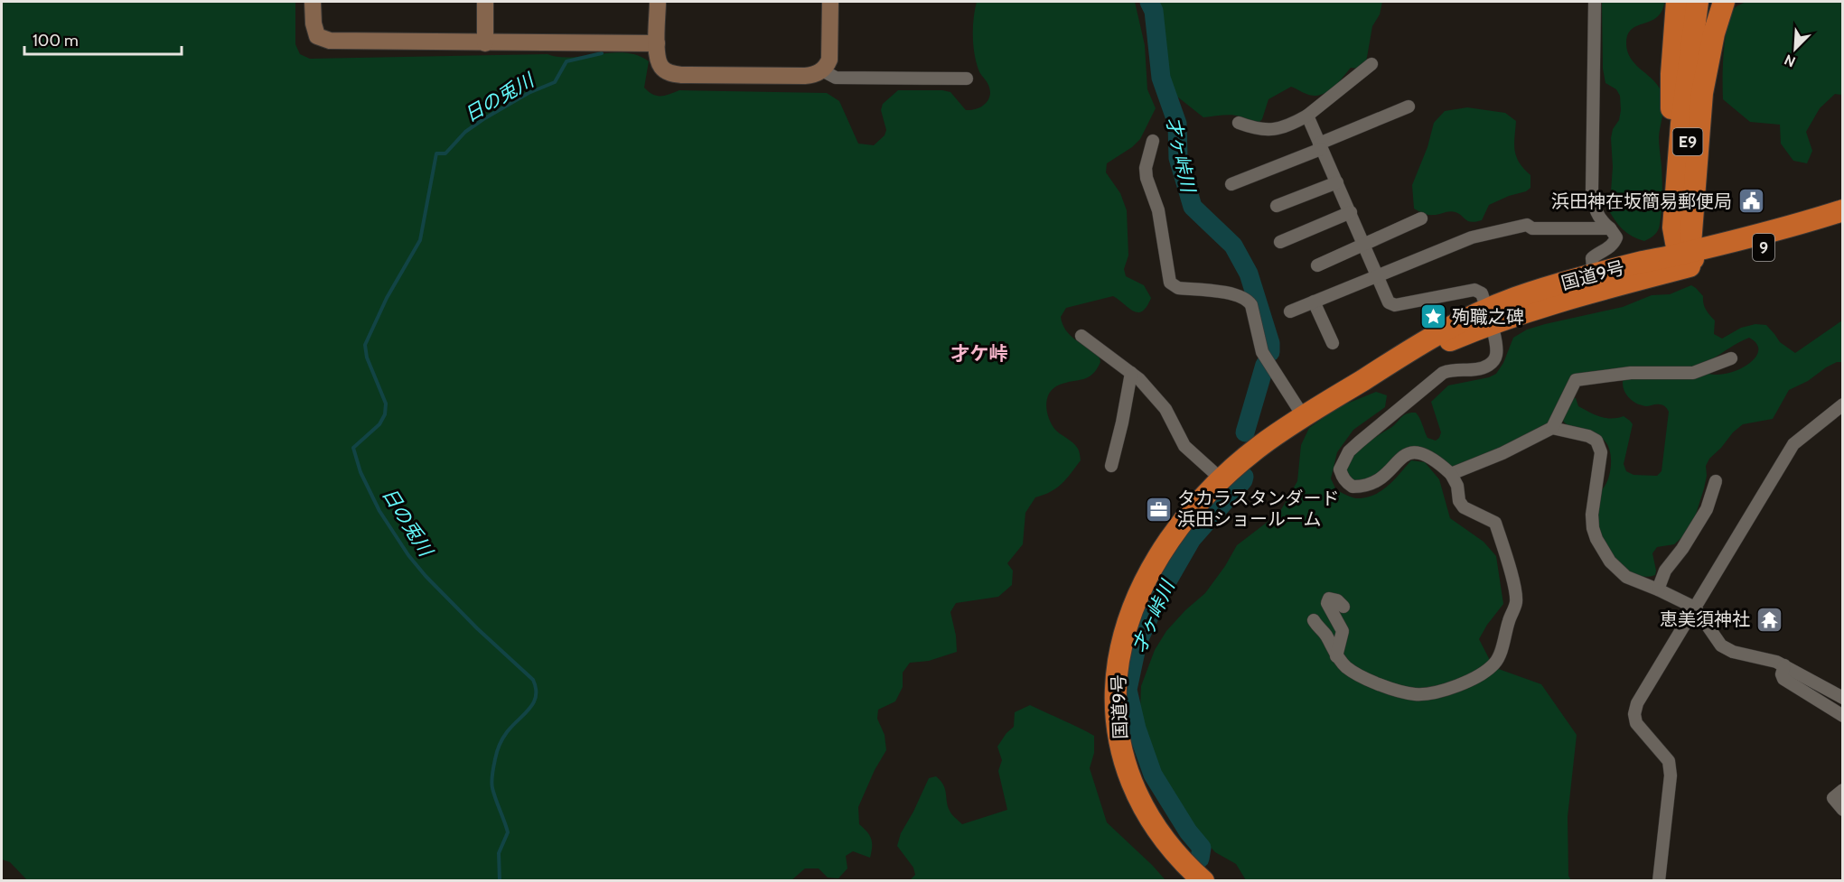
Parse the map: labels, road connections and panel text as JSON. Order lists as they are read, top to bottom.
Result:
{
  "streets": {
    "highway": ["E9", "9", "国道9号"]
  },
  "crossings": [
    ["E9", "国道9号"]
  ],
  "districts": ["才ケ峠"],
  "water": ["日の兎川", "才ヶ峠川"],
  "places": {
    "public building": ["浜田神在坂簡易郵便局"],
    "place": ["殉職之碑"],
    "office": ["タカラスタンダード 浜田ショールーム"],
    "temple": ["恵美須神社"]
  },
  "scale_bar": "100 m",
  "north": "bottom left"
}
